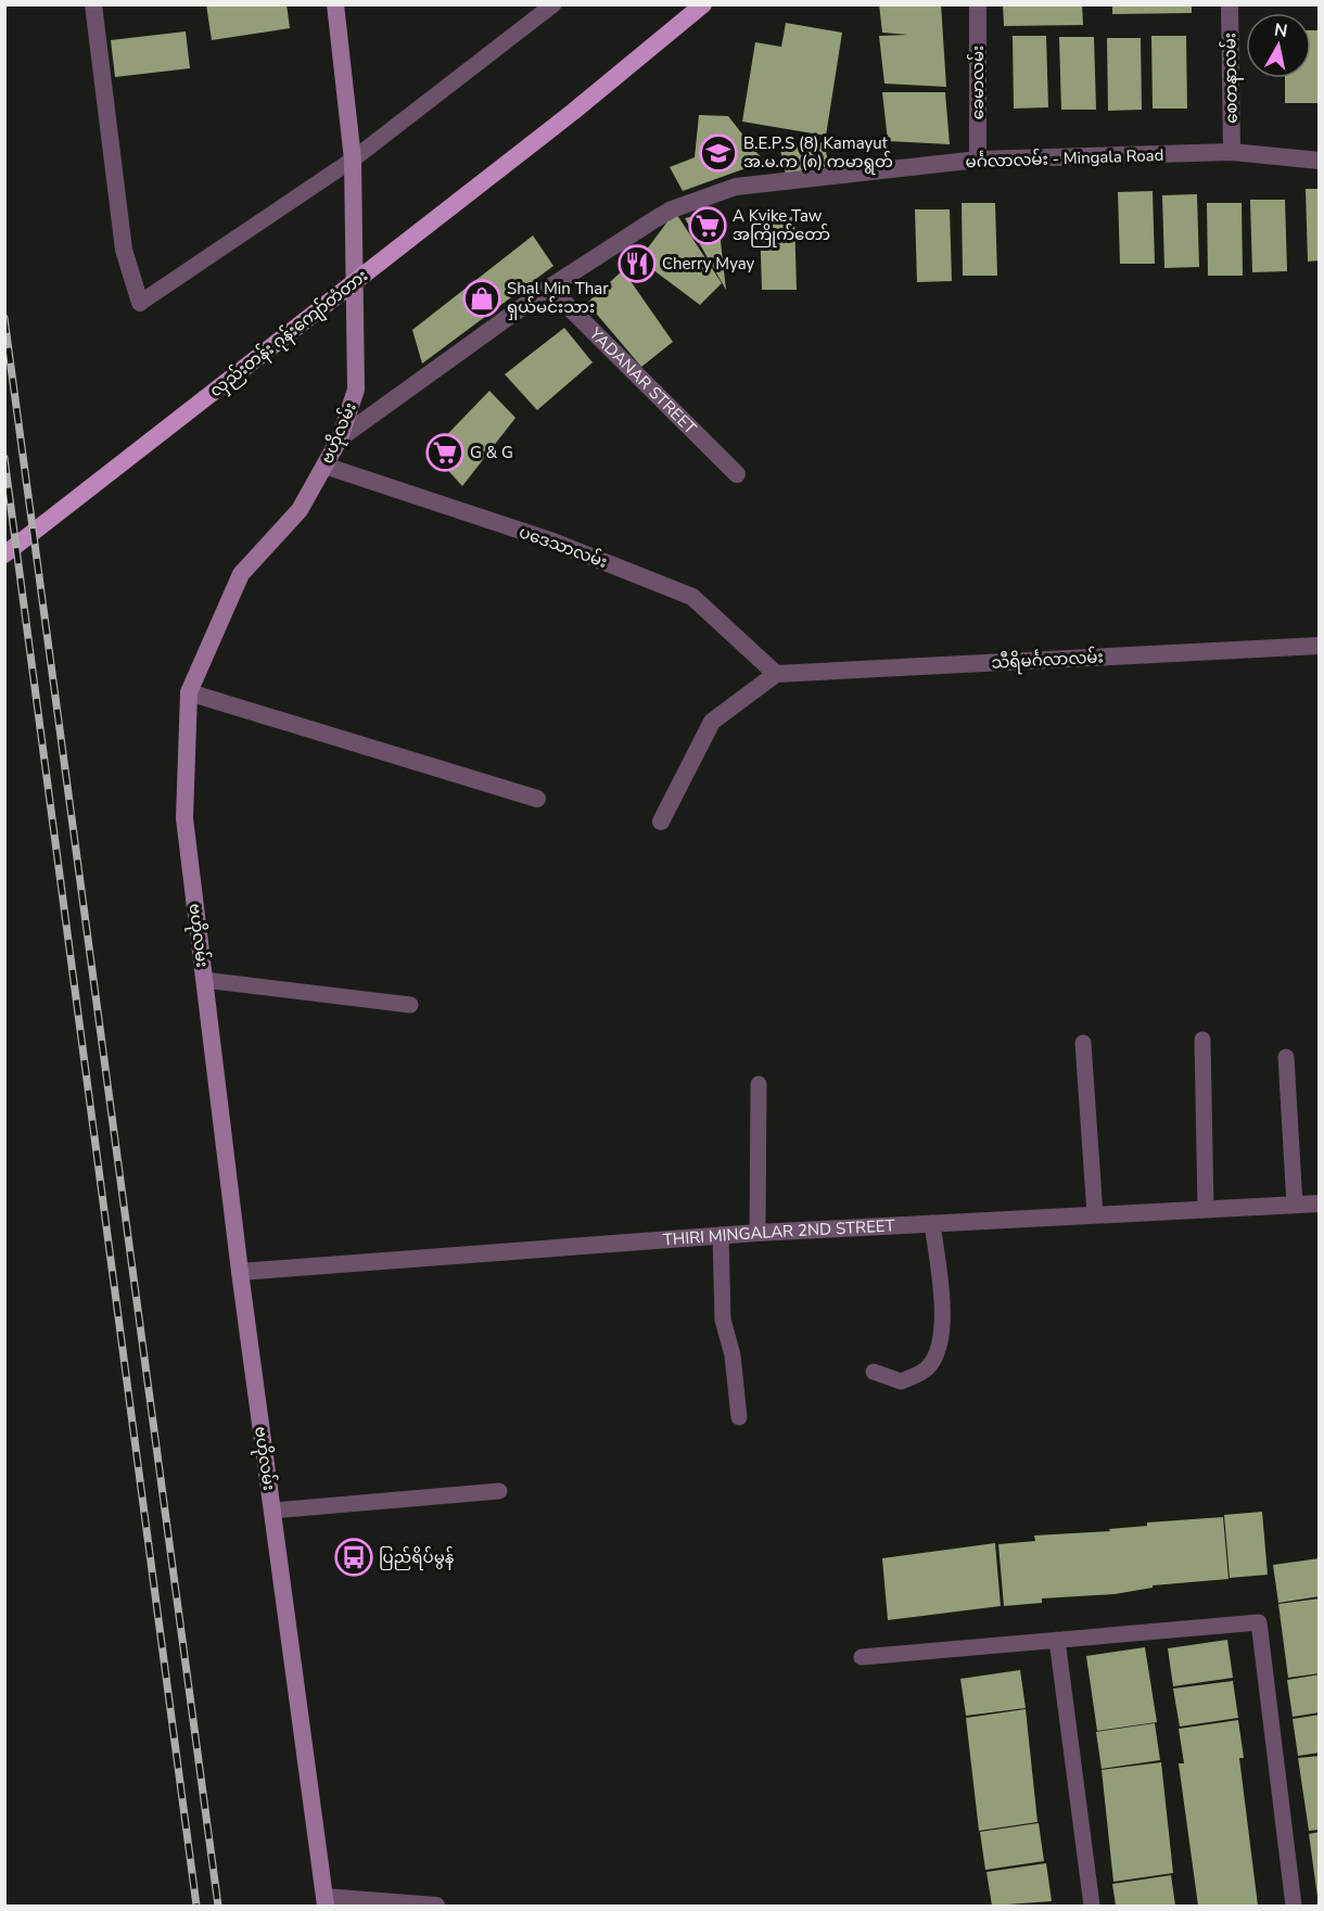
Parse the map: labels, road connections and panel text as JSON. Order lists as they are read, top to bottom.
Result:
{
  "streets": {
    "main road": ["လှည်းတန်း ဂုန်းကျော်တံတား", "ဗဟိုလမ်း"],
    "street": [
      "စေတနာလမ်း",
      "ခေမာလမ်း",
      "မင်္ဂလာလမ်း - Mingala Road",
      "YADANAR STREET",
      "ပဒေသာလမ်း",
      "သီရိမင်္ဂလာလမ်း",
      "THIRI MINGALAR 2ND STREET"
    ]
  },
  "crossings": [
    ["စေတနာလမ်း", "မင်္ဂလာလမ်း - Mingala Road"],
    ["ခေမာလမ်း", "မင်္ဂလာလမ်း - Mingala Road"],
    ["မင်္ဂလာလမ်း - Mingala Road", "YADANAR STREET"],
    ["မင်္ဂလာလမ်း - Mingala Road", "ဗဟိုလမ်း"],
    ["ဗဟိုလမ်း", "ပဒေသာလမ်း"],
    ["ဗဟိုလမ်း", "THIRI MINGALAR 2ND STREET"],
    ["ပဒေသာလမ်း", "သီရိမင်္ဂလာလမ်း"]
  ],
  "places": {
    "school or university": ["B.E.P.S (8) Kamayut အ.မ.က (၈) ကမာရွတ်"],
    "supermarket": ["A Kyike Taw အကြိုက်တော်", "G & G"],
    "restaurant": ["Cherry Myay"],
    "shop": ["Shal Min Thar ရှယ်မင်းသား"],
    "bus stop": ["ပြည်ရိပ်မွန်"]
  },
  "north": "top"
}
